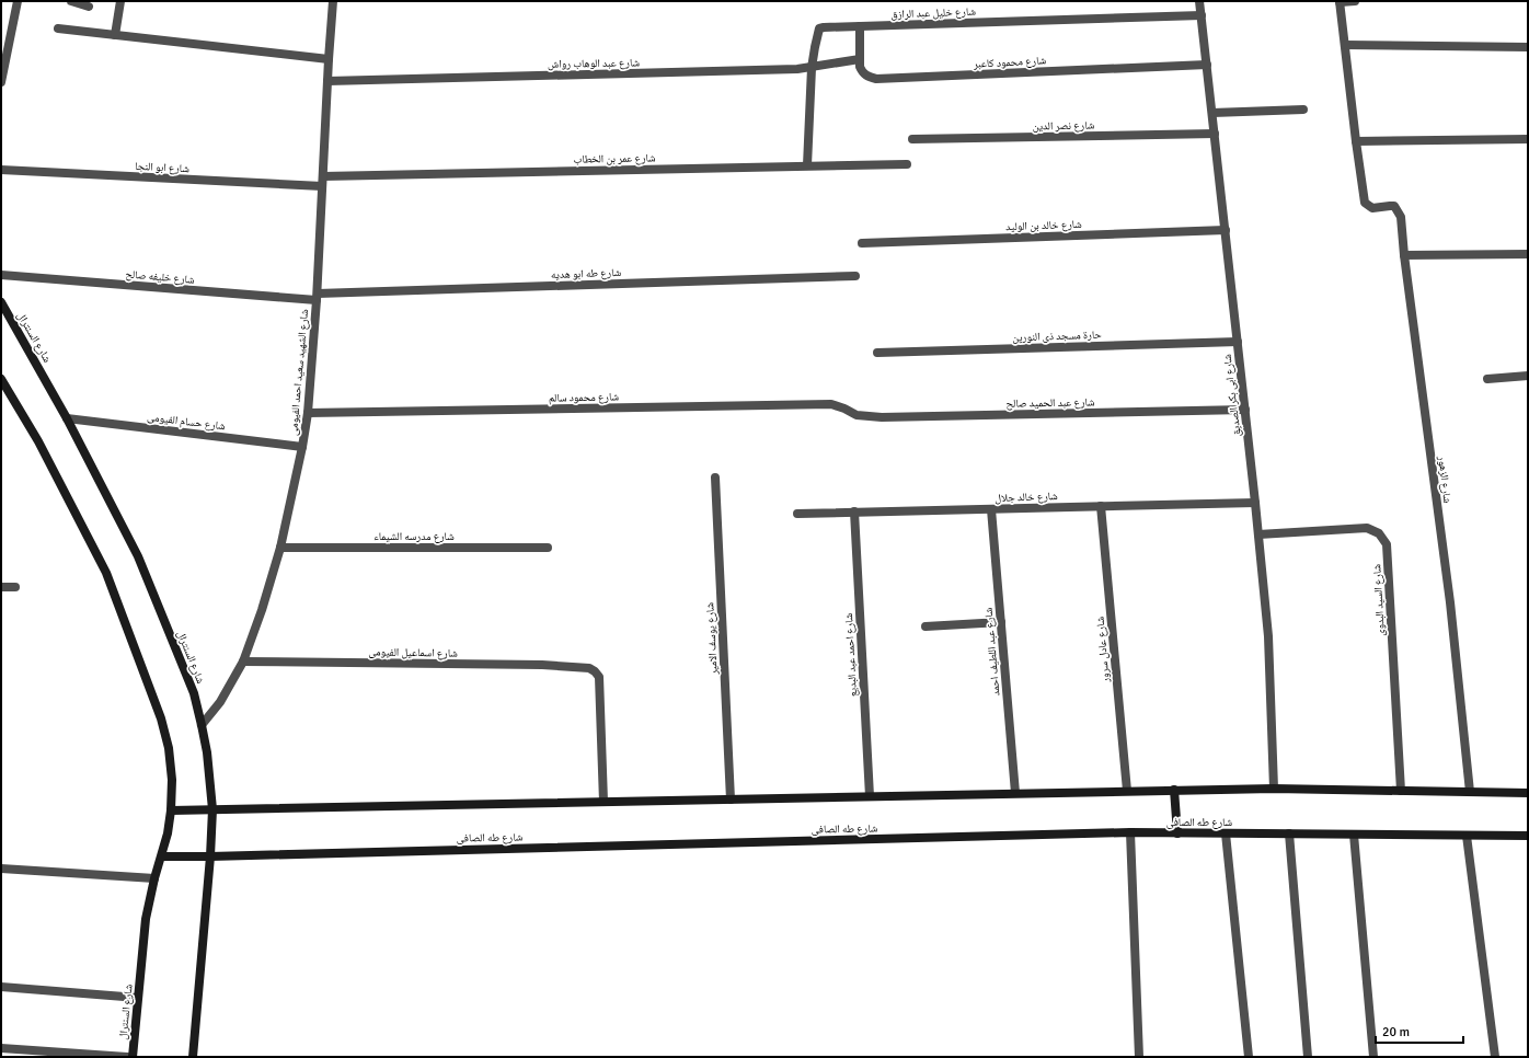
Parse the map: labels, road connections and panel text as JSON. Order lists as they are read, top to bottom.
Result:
{
  "streets": {
    "street": [
      "شارع خليل عبد الرازق",
      "شارع محمود كاعبر",
      "شارع عبد الوهاب رواش",
      "شارع نصر الدين",
      "شارع عمر بن الخطاب",
      "شارع ابو النجا",
      "شارع خالد بن الوليد",
      "شارع طه ابو هديه",
      "شارع خليفه صالح",
      "حارة مسجد ذى النورين",
      "شارع السنترال",
      "شارع الشهيد سعيد احمد الفيومى",
      "شارع ابى بكر الصديق",
      "شارع محمود سالم",
      "شارع عبد الحميد صالح",
      "شارع حسام الفيومى",
      "شارع الزهور",
      "شارع خالد جلال",
      "شارع مدرسه الشيماء",
      "شارع السيد البدوى",
      "شارع يوسف الامير",
      "شارع عادل سرور",
      "شارع عبد اللطيف احمد",
      "شارع اسماعيل الفيومى",
      "شارع احمد عبد البديع",
      "شارع طه الصافى"
    ]
  },
  "crossings": [
    ["شارع خليل عبد الرازق", "شارع محمود كاعبر"],
    ["شارع خليل عبد الرازق", "شارع عبد الوهاب رواش"],
    ["شارع خليل عبد الرازق", "شارع ابى بكر الصديق"],
    ["شارع محمود كاعبر", "شارع عبد الوهاب رواش"],
    ["شارع محمود كاعبر", "شارع ابى بكر الصديق"],
    ["شارع عبد الوهاب رواش", "شارع الشهيد سعيد احمد الفيومى"],
    ["شارع نصر الدين", "شارع ابى بكر الصديق"],
    ["شارع عمر بن الخطاب", "شارع الشهيد سعيد احمد الفيومى"],
    ["شارع ابو النجا", "شارع الشهيد سعيد احمد الفيومى"],
    ["شارع خالد بن الوليد", "شارع ابى بكر الصديق"],
    ["شارع طه ابو هديه", "شارع خليفه صالح"],
    ["شارع طه ابو هديه", "شارع الشهيد سعيد احمد الفيومى"],
    ["شارع خليفه صالح", "شارع الشهيد سعيد احمد الفيومى"],
    ["حارة مسجد ذى النورين", "شارع ابى بكر الصديق"],
    ["شارع السنترال", "شارع الشهيد سعيد احمد الفيومى"],
    ["شارع السنترال", "شارع حسام الفيومى"],
    ["شارع السنترال", "شارع طه الصافى"],
    ["شارع الشهيد سعيد احمد الفيومى", "شارع محمود سالم"],
    ["شارع الشهيد سعيد احمد الفيومى", "شارع حسام الفيومى"],
    ["شارع الشهيد سعيد احمد الفيومى", "شارع مدرسه الشيماء"],
    ["شارع الشهيد سعيد احمد الفيومى", "شارع اسماعيل الفيومى"],
    ["شارع ابى بكر الصديق", "شارع عبد الحميد صالح"],
    ["شارع ابى بكر الصديق", "شارع خالد جلال"],
    ["شارع ابى بكر الصديق", "شارع السيد البدوى"],
    ["شارع محمود سالم", "شارع عبد الحميد صالح"],
    ["شارع خالد جلال", "شارع عادل سرور"],
    ["شارع خالد جلال", "شارع عبد اللطيف احمد"],
    ["شارع خالد جلال", "شارع احمد عبد البديع"]
  ],
  "scale_bar": "20 m"
}
